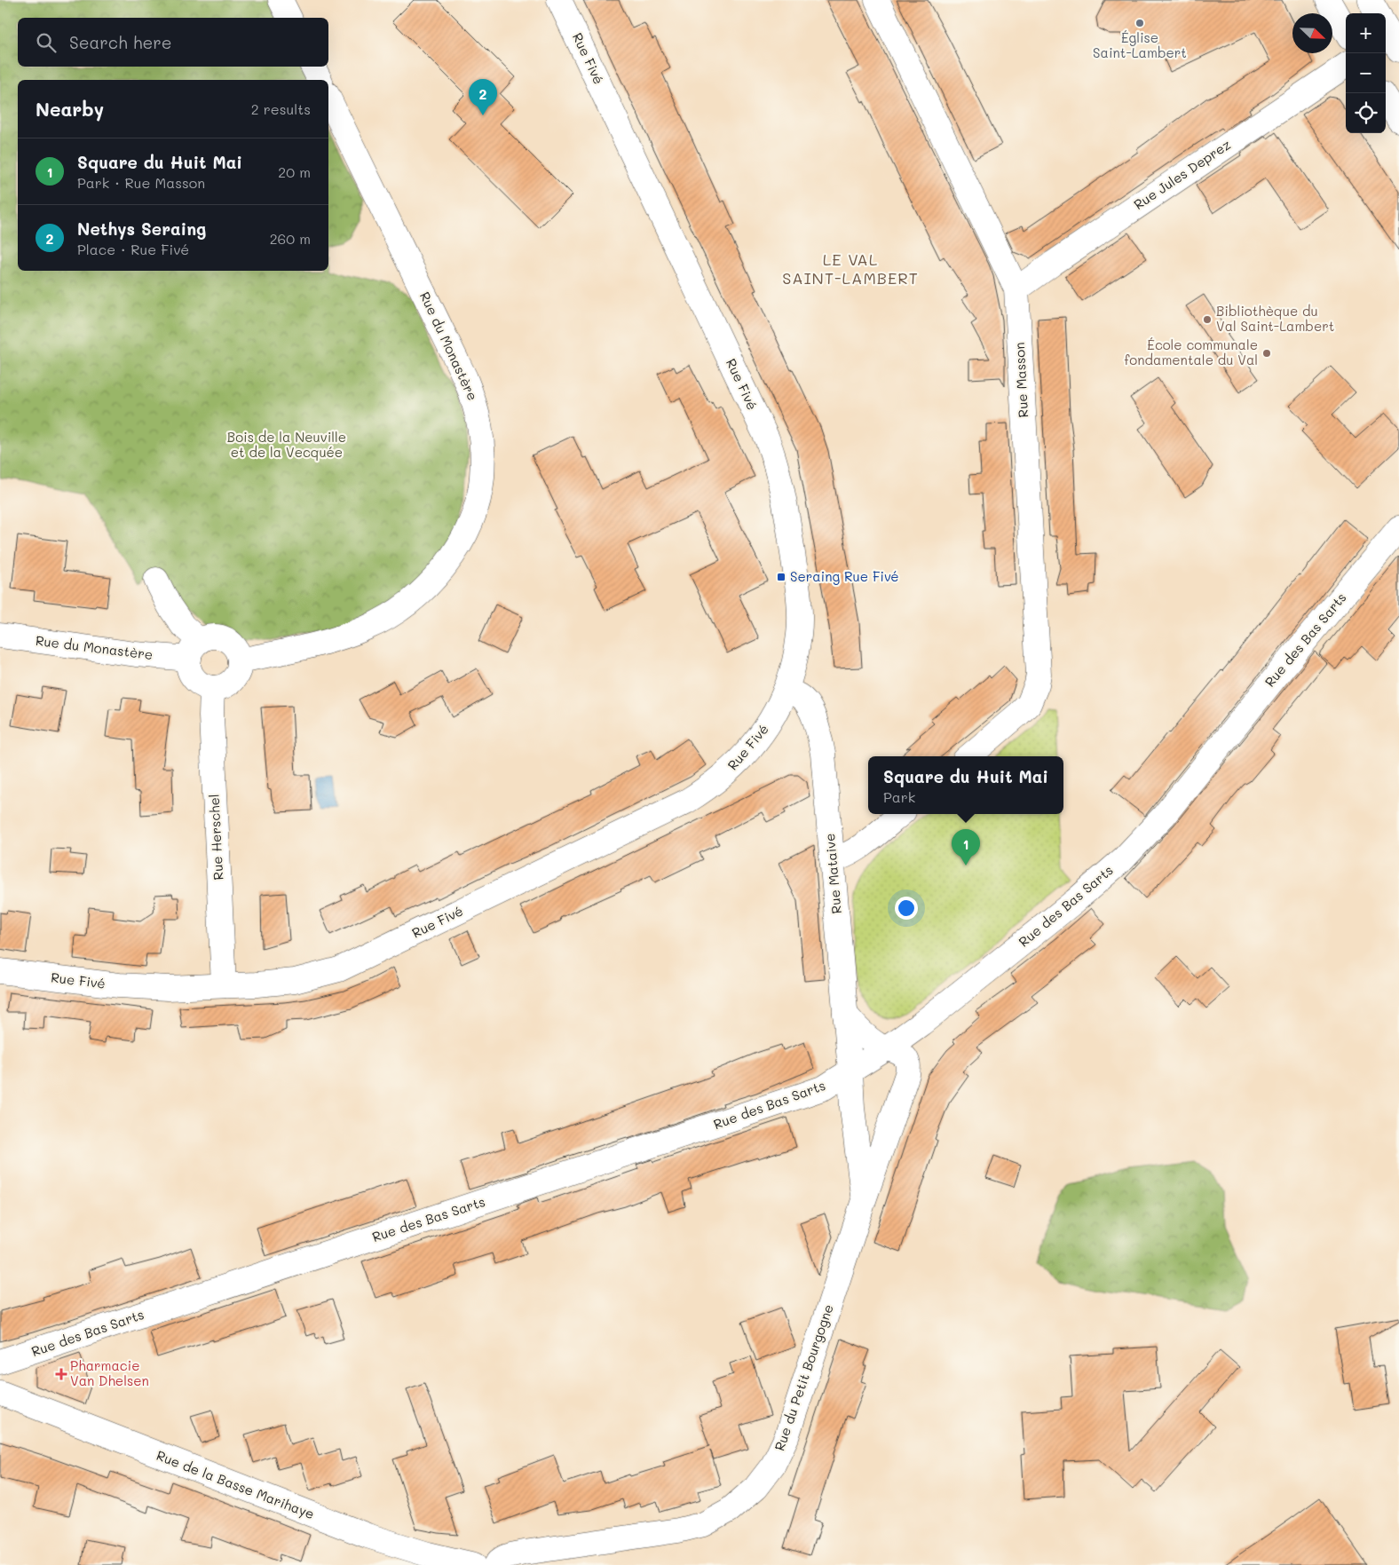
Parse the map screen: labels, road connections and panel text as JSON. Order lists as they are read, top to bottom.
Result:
{
  "streets": {
    "street": [
      "Rue Fivé",
      "Rue Jules Deprez",
      "Rue du Monastère",
      "Rue Masson",
      "Rue des Bas Sarts",
      "Rue Herschel",
      "Rue Mataive",
      "Rue du Petit Bourgogne",
      "Rue de la Basse Marihaye"
    ]
  },
  "crossings": [
    ["Rue Fivé", "Rue Herschel"],
    ["Rue Fivé", "Rue Mataive"],
    ["Rue Jules Deprez", "Rue Masson"],
    ["Rue du Monastère", "Rue Herschel"],
    ["Rue des Bas Sarts", "Rue Mataive"],
    ["Rue des Bas Sarts", "Rue du Petit Bourgogne"],
    ["Rue Mataive", "Rue du Petit Bourgogne"]
  ],
  "districts": ["LE VAL SAINT-LAMBERT"],
  "parks": ["Bois de la Neuville et de la Vecquée"],
  "places": {
    "other": ["Église Saint-Lambert", "Bibliothèque du Val Saint-Lambert", "École communale fondamentale du Val"],
    "transit": ["Seraing Rue Fivé"],
    "health": ["Pharmacie Van Dhelsen"]
  },
  "north": "bottom right",
  "page": {
    "map_buttons": ["+", "−"],
    "search": "Search here",
    "pins": ["2", "1"],
    "heading": ["Nearby", "2 results"],
    "list": [
      {
        "mark": "1",
        "name": "Square du Huit Mai",
        "note": "Park · Rue Masson",
        "value": "20 m"
      },
      {
        "mark": "2",
        "name": "Nethys Seraing",
        "note": "Place · Rue Fivé",
        "value": "260 m"
      }
    ],
    "popup": ["Square du Huit Mai", "Park"]
  }
}
